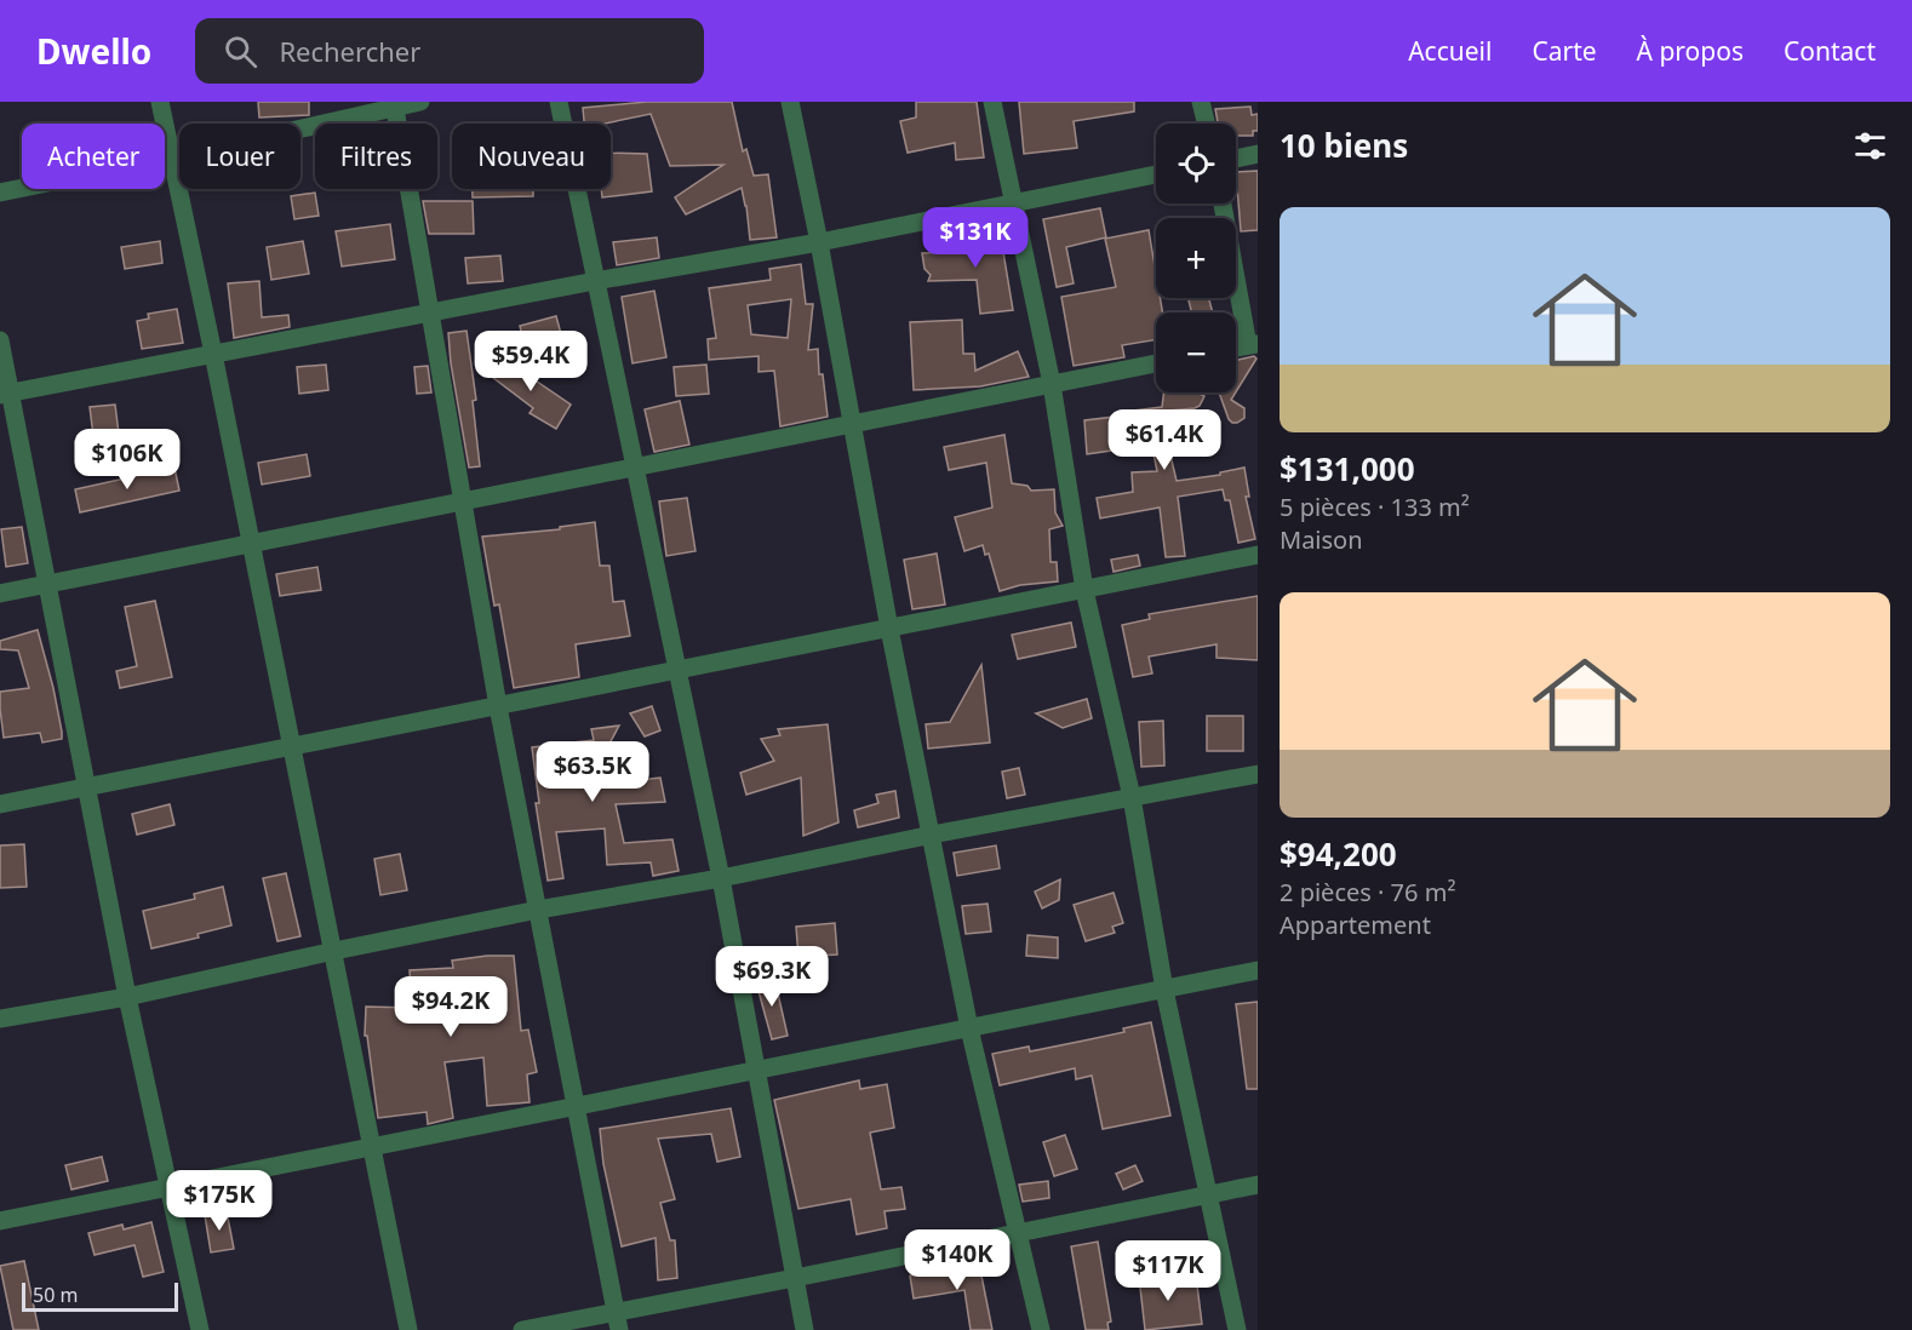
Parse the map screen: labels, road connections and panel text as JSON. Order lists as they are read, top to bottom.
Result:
{
  "scale_bar": "50 m",
  "page": {
    "header": "Dwello",
    "search": "Rechercher",
    "nav": [
      "Accueil",
      "Carte",
      "À propos",
      "Contact"
    ],
    "heading": "10 biens",
    "map_buttons": ["+", "−"],
    "chip": [
      "Acheter",
      "Louer",
      "Filtres",
      "Nouveau"
    ],
    "list": [
      {
        "name": "$131,000",
        "note": "5 pièces · 133 m² · Maison"
      },
      {
        "name": "$94,200",
        "note": "2 pièces · 76 m² · Appartement"
      }
    ],
    "price": [
      "$131K",
      "$59.4K",
      "$61.4K",
      "$106K",
      "$63.5K",
      "$69.3K",
      "$94.2K",
      "$175K",
      "$140K",
      "$117K"
    ],
    "scale": "50 m"
  }
}
